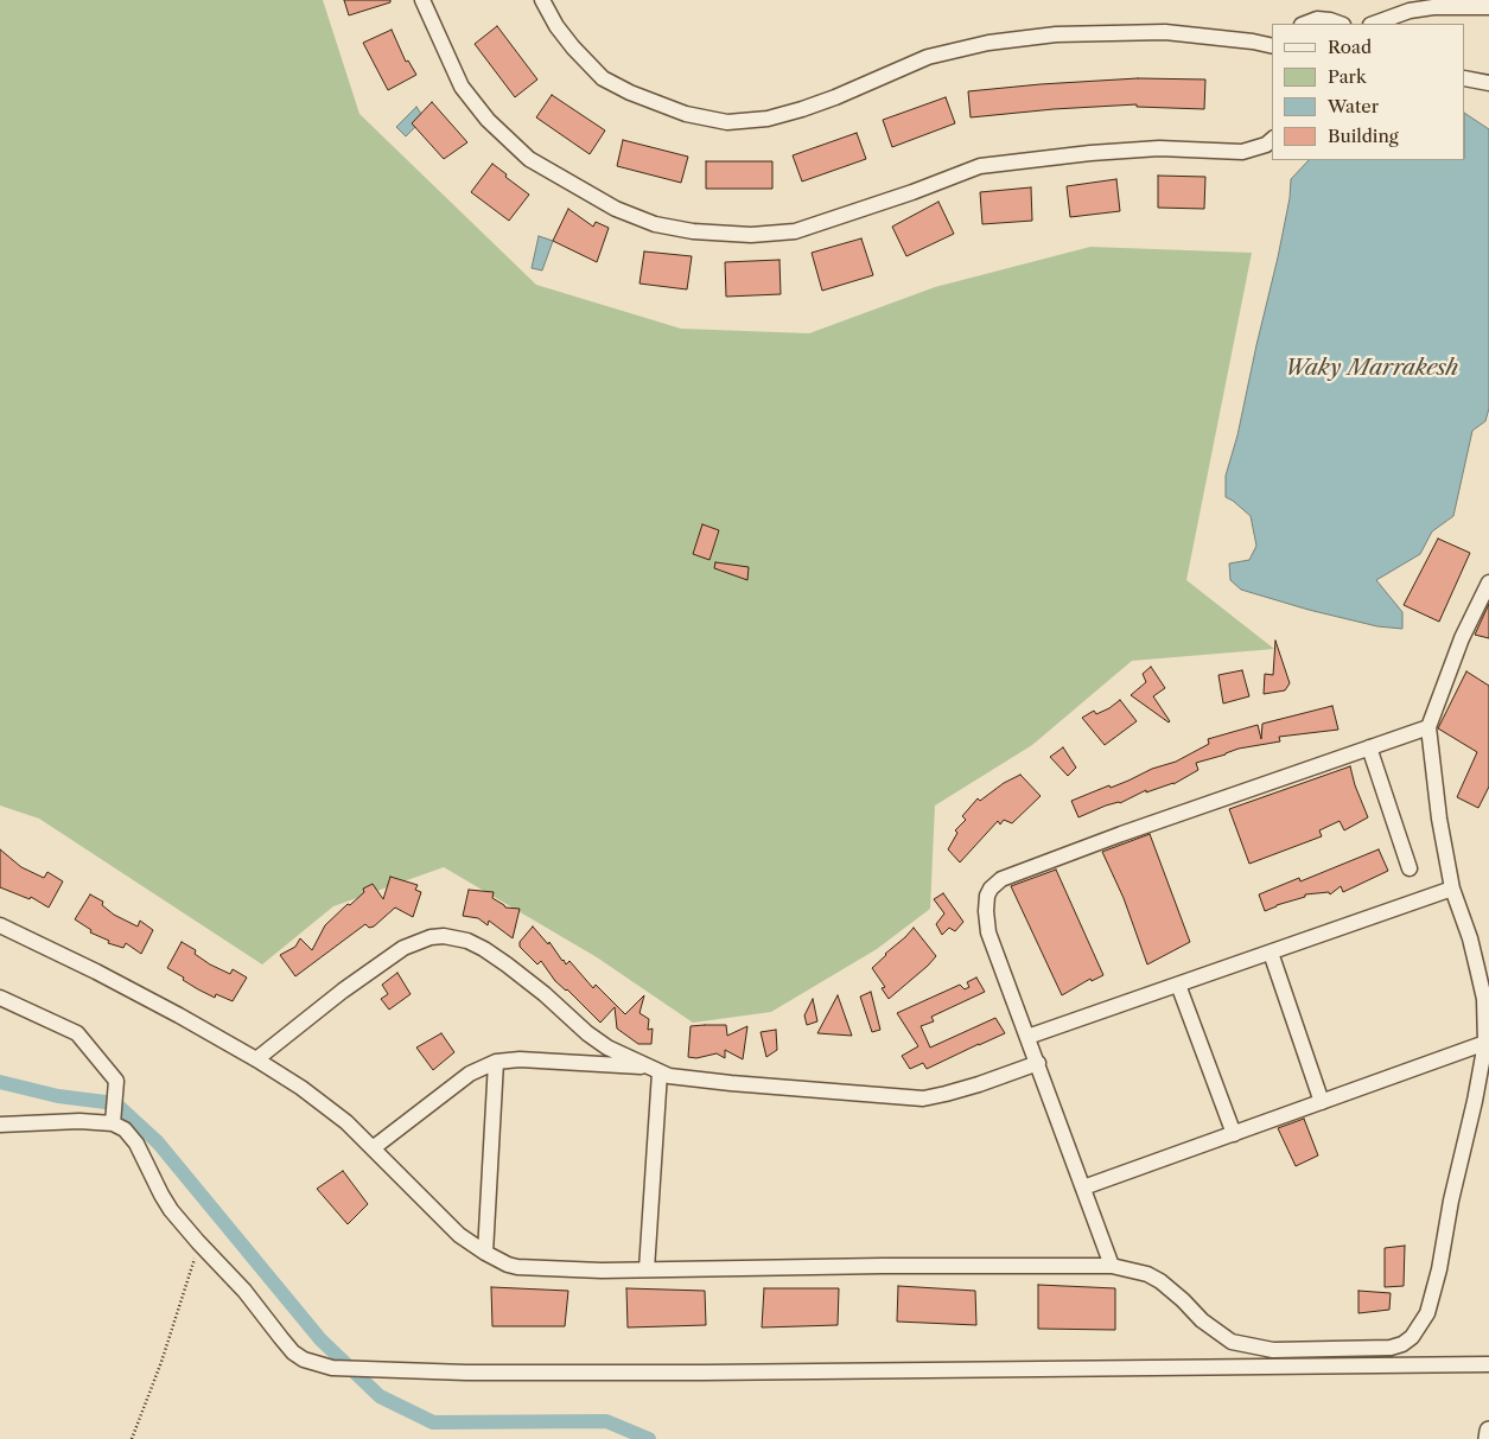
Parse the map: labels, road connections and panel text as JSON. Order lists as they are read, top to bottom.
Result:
{
  "water": ["Waky Marrakesh"],
  "legend": [
    "Road",
    "Park",
    "Water",
    "Building"
  ]
}
